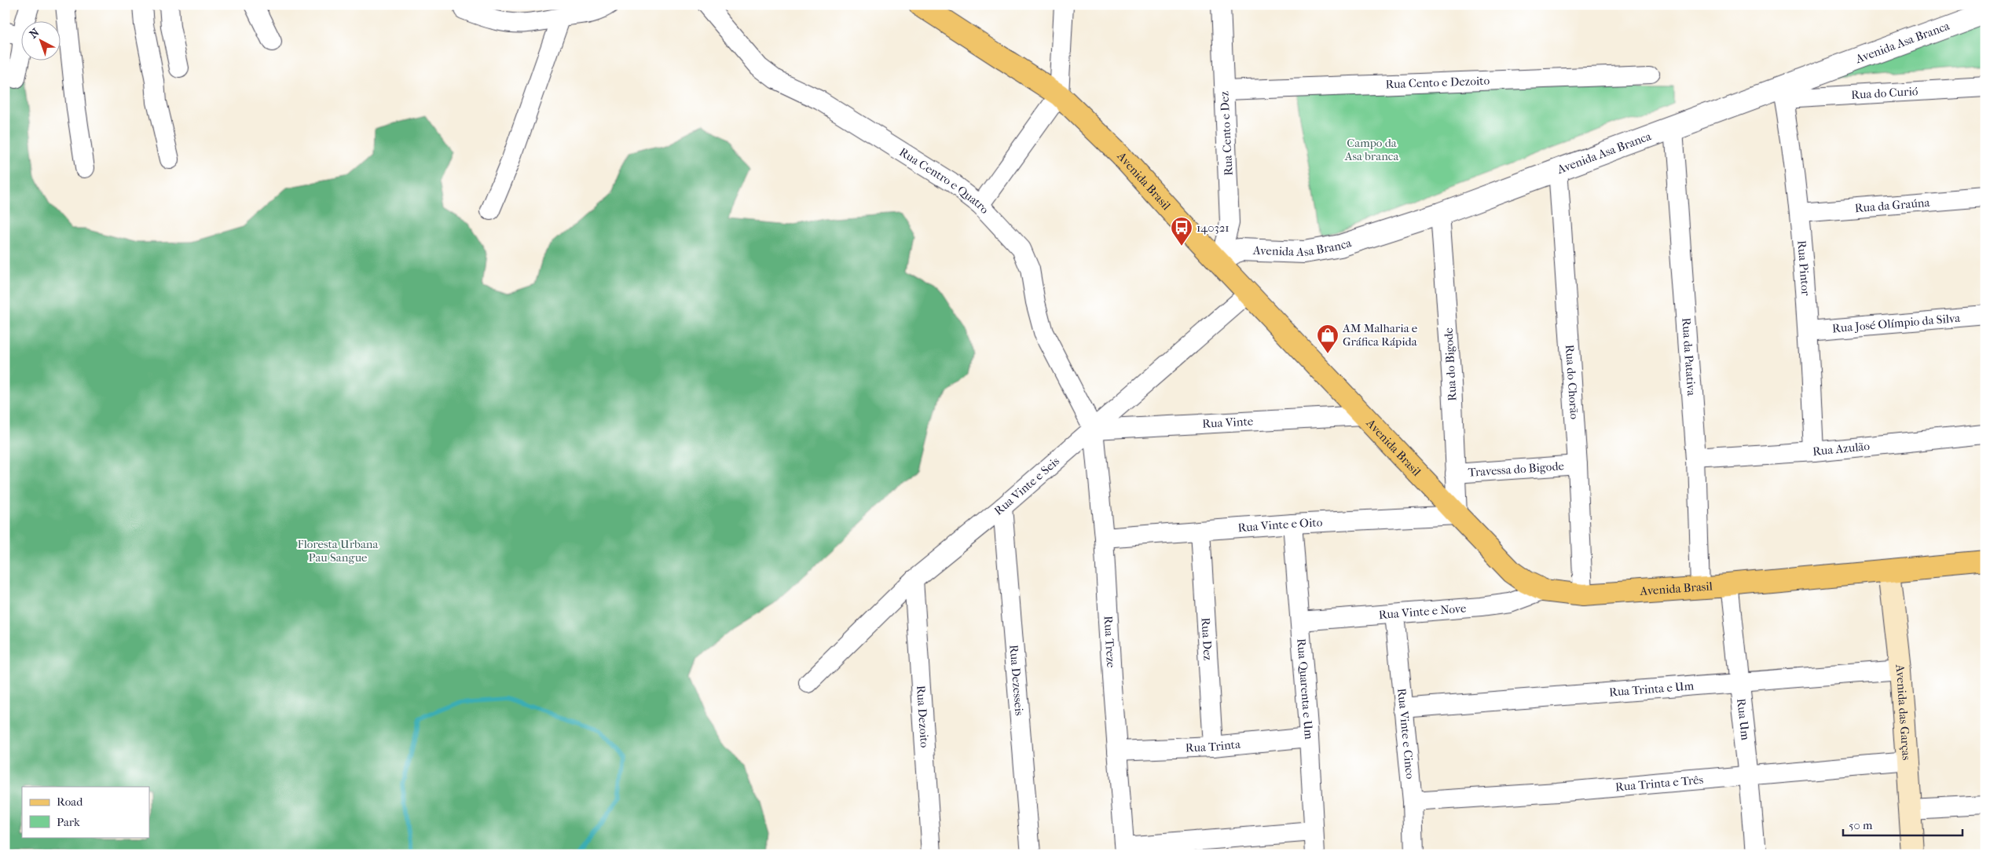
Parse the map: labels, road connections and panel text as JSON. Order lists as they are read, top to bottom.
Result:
{
  "streets": {
    "main road": ["Avenida Brasil", "Avenida das Garças"],
    "street": [
      "Avenida Asa Branca",
      "Rua Cento e Dezoito",
      "Rua do Curió",
      "Rua Cento e Dez",
      "Rua Centro e Quatro",
      "Rua da Graúna",
      "Rua Pintor",
      "Rua José Olímpio da Silva",
      "Rua da Patativa",
      "Rua do Bigode",
      "Rua do Chorão",
      "Rua Vinte",
      "Rua Azulão",
      "Travessa do Bigode",
      "Rua Vinte e Seis",
      "Rua Vinte e Oito",
      "Rua Vinte e Nove",
      "Rua Dez",
      "Rua Treze",
      "Rua Dezesseis",
      "Rua Quarenta e Um",
      "Rua Trinta e Um",
      "Rua Dezoito",
      "Rua Um",
      "Rua Vinte e Cinco",
      "Rua Trinta",
      "Rua Trinta e Três"
    ]
  },
  "crossings": [
    ["Avenida Asa Branca", "Rua do Curió"],
    ["Avenida Asa Branca", "Rua Cento e Dez"],
    ["Avenida Asa Branca", "Avenida Brasil"],
    ["Avenida Asa Branca", "Rua Pintor"],
    ["Avenida Asa Branca", "Rua da Patativa"],
    ["Avenida Asa Branca", "Rua do Bigode"],
    ["Avenida Asa Branca", "Rua do Chorão"],
    ["Rua Cento e Dezoito", "Rua Cento e Dez"],
    ["Rua do Curió", "Rua Pintor"],
    ["Rua Cento e Dez", "Avenida Brasil"],
    ["Avenida Brasil", "Rua da Patativa"],
    ["Avenida Brasil", "Rua do Bigode"],
    ["Avenida Brasil", "Rua do Chorão"],
    ["Avenida Brasil", "Rua Vinte"],
    ["Avenida Brasil", "Rua Vinte e Seis"],
    ["Avenida Brasil", "Rua Vinte e Oito"],
    ["Avenida Brasil", "Rua Vinte e Nove"],
    ["Avenida Brasil", "Avenida das Garças"],
    ["Avenida Brasil", "Rua Um"],
    ["Rua Centro e Quatro", "Rua Vinte"],
    ["Rua Centro e Quatro", "Rua Vinte e Seis"],
    ["Rua Centro e Quatro", "Rua Treze"],
    ["Rua da Graúna", "Rua Pintor"],
    ["Rua Pintor", "Rua José Olímpio da Silva"],
    ["Rua Pintor", "Rua Azulão"],
    ["Rua da Patativa", "Rua Azulão"],
    ["Rua do Bigode", "Travessa do Bigode"],
    ["Rua do Bigode", "Rua Vinte e Oito"],
    ["Rua do Chorão", "Travessa do Bigode"],
    ["Rua Vinte", "Rua Vinte e Seis"],
    ["Rua Vinte", "Rua Treze"],
    ["Rua Vinte e Seis", "Rua Treze"],
    ["Rua Vinte e Seis", "Rua Dezesseis"],
    ["Rua Vinte e Seis", "Rua Dezoito"],
    ["Rua Vinte e Oito", "Rua Dez"],
    ["Rua Vinte e Oito", "Rua Treze"],
    ["Rua Vinte e Oito", "Rua Quarenta e Um"],
    ["Rua Vinte e Nove", "Rua Quarenta e Um"],
    ["Rua Vinte e Nove", "Rua Vinte e Cinco"],
    ["Rua Dez", "Rua Trinta"],
    ["Rua Treze", "Rua Trinta"],
    ["Rua Quarenta e Um", "Rua Trinta"],
    ["Rua Trinta e Um", "Avenida das Garças"],
    ["Rua Trinta e Um", "Rua Um"],
    ["Rua Trinta e Um", "Rua Vinte e Cinco"],
    ["Avenida das Garças", "Rua Trinta e Três"],
    ["Rua Um", "Rua Trinta e Três"],
    ["Rua Vinte e Cinco", "Rua Trinta e Três"]
  ],
  "parks": ["Campo da Asa branca", "Floresta Urbana Pau Sangue"],
  "places": {
    "bus stop": ["140321"],
    "shop": ["AM Malharia e Gráfica Rápida"]
  },
  "legend": ["Road", "Park"],
  "scale_bar": "50 m",
  "north": "top left"
}
